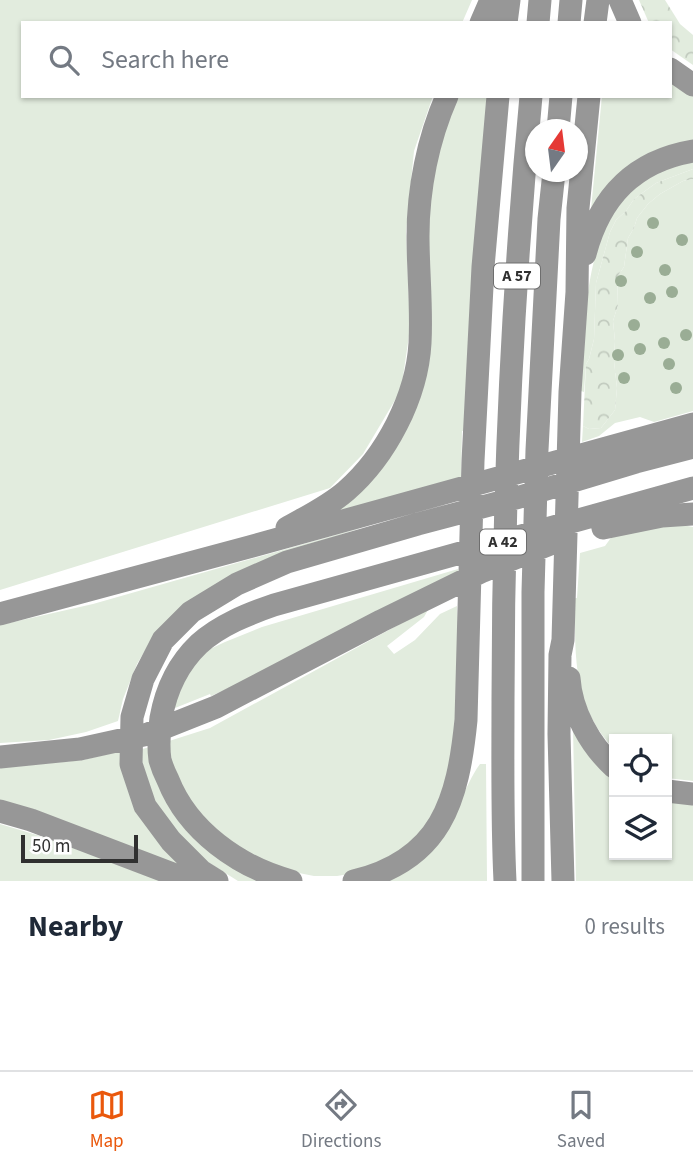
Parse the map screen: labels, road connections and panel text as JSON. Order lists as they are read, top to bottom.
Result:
{
  "streets": {
    "highway": ["A 57", "A 42"]
  },
  "scale_bar": "50 m",
  "north": "top",
  "page": {
    "search": "Search here",
    "scale": "50 m",
    "heading": ["Nearby", "0 results"],
    "nav": ["Map", "Directions", "Saved"]
  }
}
